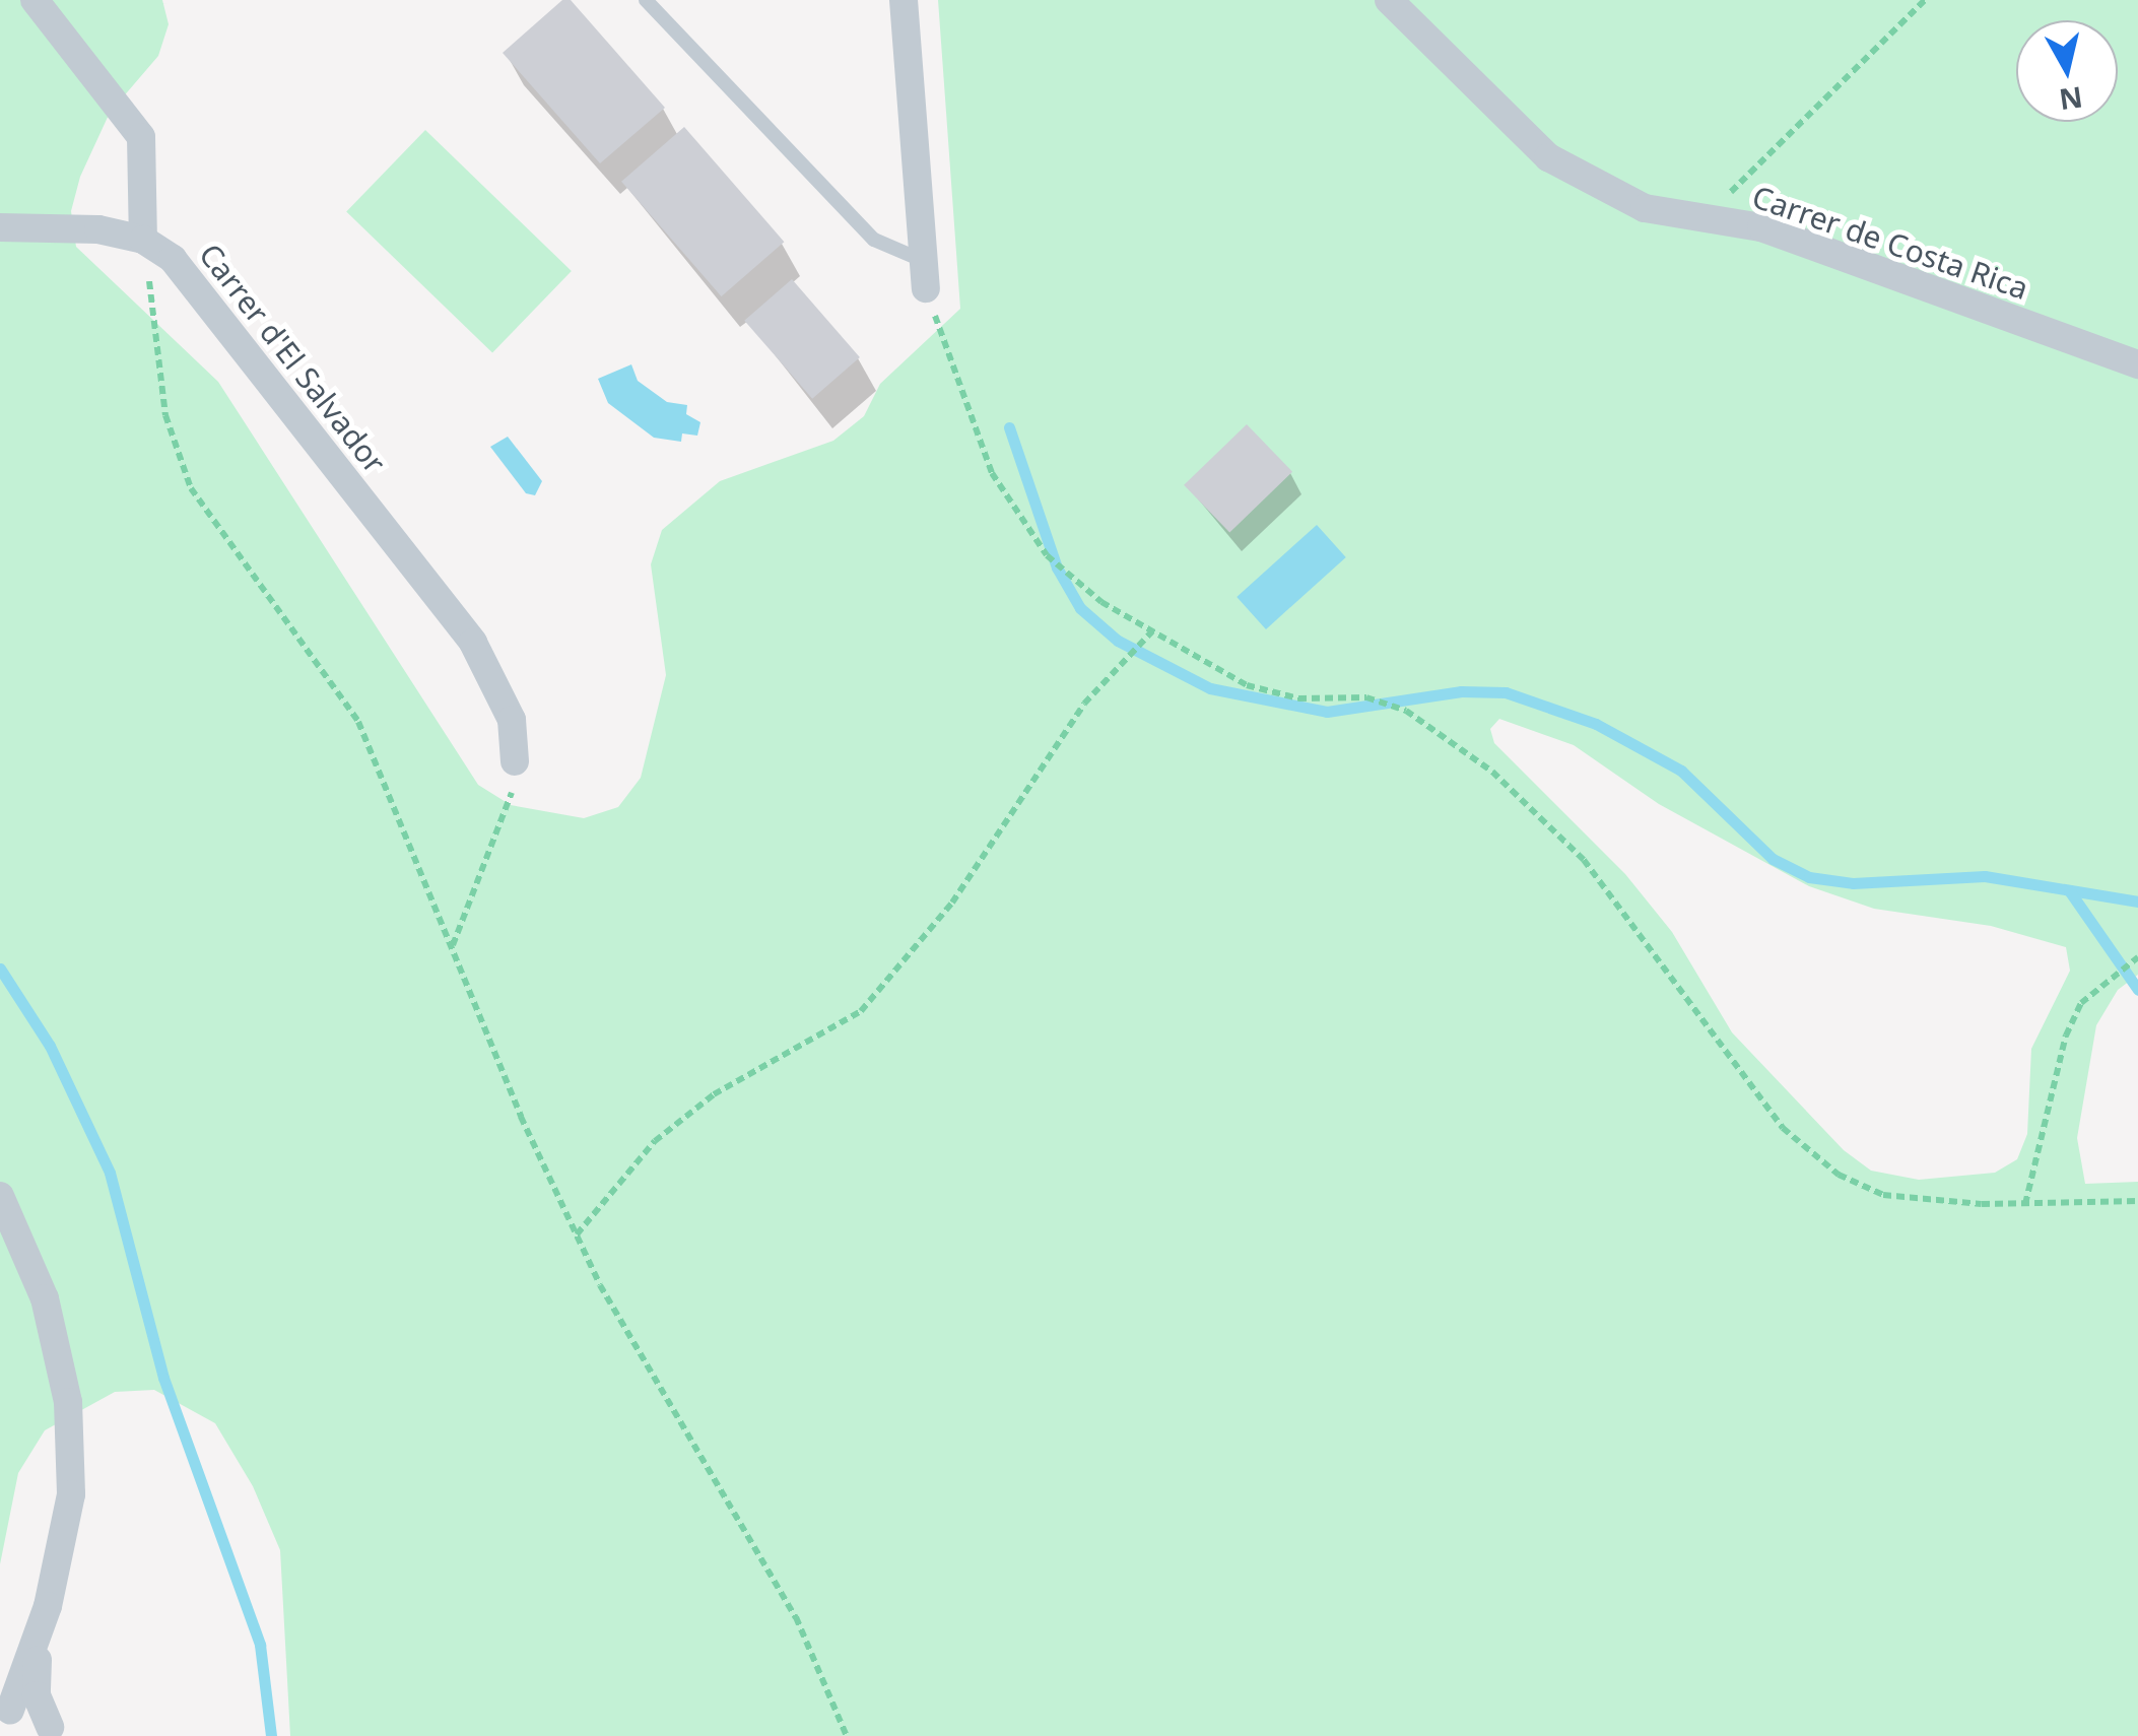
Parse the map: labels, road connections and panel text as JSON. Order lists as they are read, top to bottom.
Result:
{
  "streets": {
    "street": ["Carrer de Costa Rica", "Carrer d'El Salvador"]
  },
  "north": "bottom"
}
